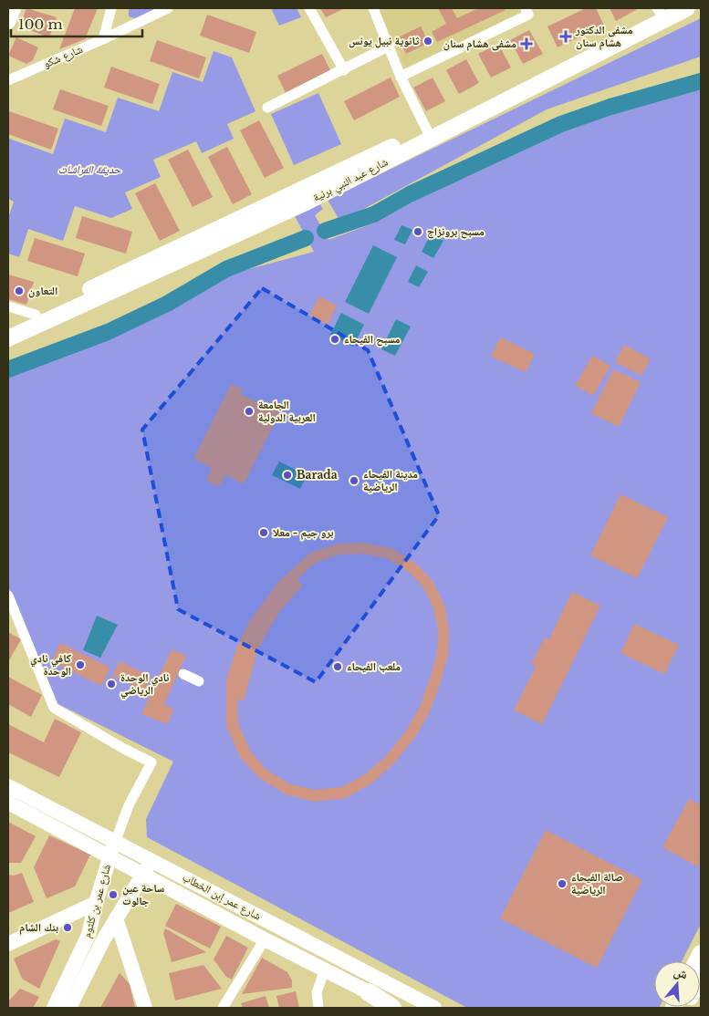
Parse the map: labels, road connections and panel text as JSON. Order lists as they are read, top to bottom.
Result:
{
  "streets": {
    "main road": ["شارع عبد النبي برنية", "شارع عمر إبن الخطاب", "شارع عمر بن كلثوم"],
    "street": ["شارع شكو"]
  },
  "crossings": [
    ["شارع عمر إبن الخطاب", "شارع عمر بن كلثوم"]
  ],
  "parks": ["حديقة الفراشات"],
  "places": {
    "health": ["مشفى الدكتور هشام سنان", "مشفى هشام سنان"],
    "other": [
      "ثانوية نبيل يونس",
      "مسبح برونزاج",
      "التعاون",
      "مسبح الفيحاء",
      "الجامعة العربية الدولية",
      "Barada",
      "مدينة الفيحاء الرياضية",
      "برو جيم - معلا",
      "كافي نادي الوحدة",
      "ملعب الفيحاء",
      "نادي الوحدة الرياضي",
      "صالة الفيحاء الرياضية",
      "ساحة عين جالوت",
      "بنك الشام"
    ]
  },
  "scale_bar": "100 m",
  "north": "top"
}
